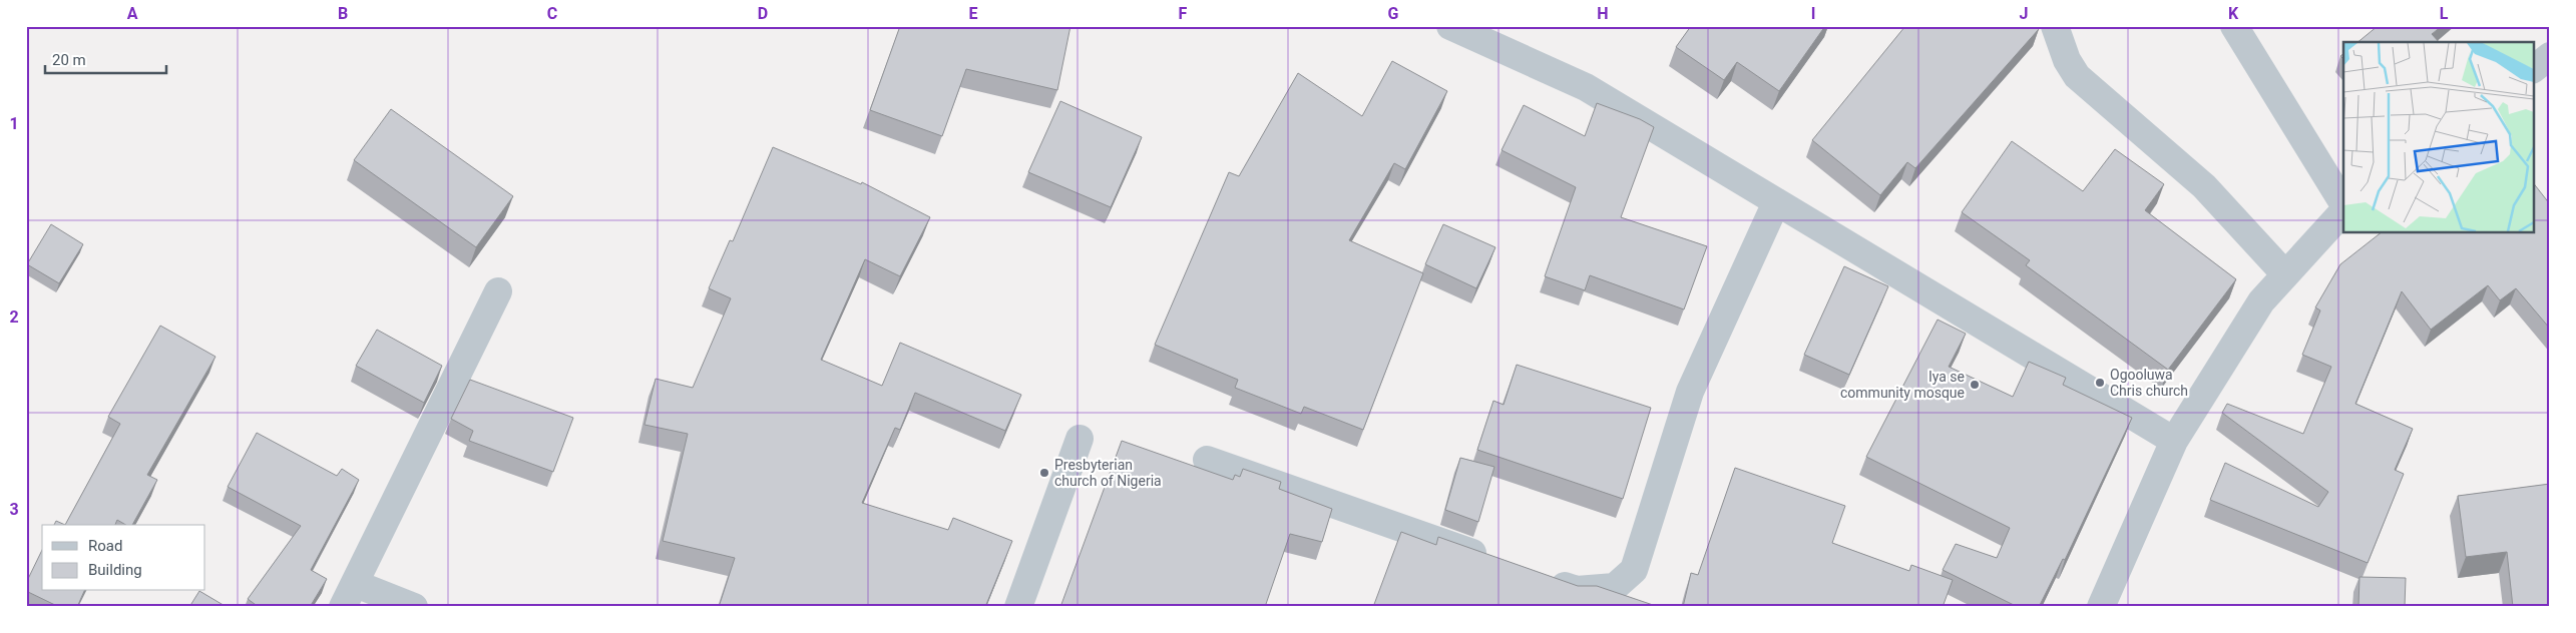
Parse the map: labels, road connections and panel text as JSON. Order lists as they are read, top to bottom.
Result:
{
  "places": ["Ogooluwa Chris church", "Iya se community mosque", "Presbyterian church of Nigeria"],
  "legend": ["Road", "Building"],
  "scale_bar": "20 m",
  "grid": {
    "columns": [
      "A",
      "B",
      "C",
      "D",
      "E",
      "F",
      "G",
      "H",
      "I",
      "J",
      "K",
      "L"
    ],
    "rows": ["1", "2", "3"]
  }
}
